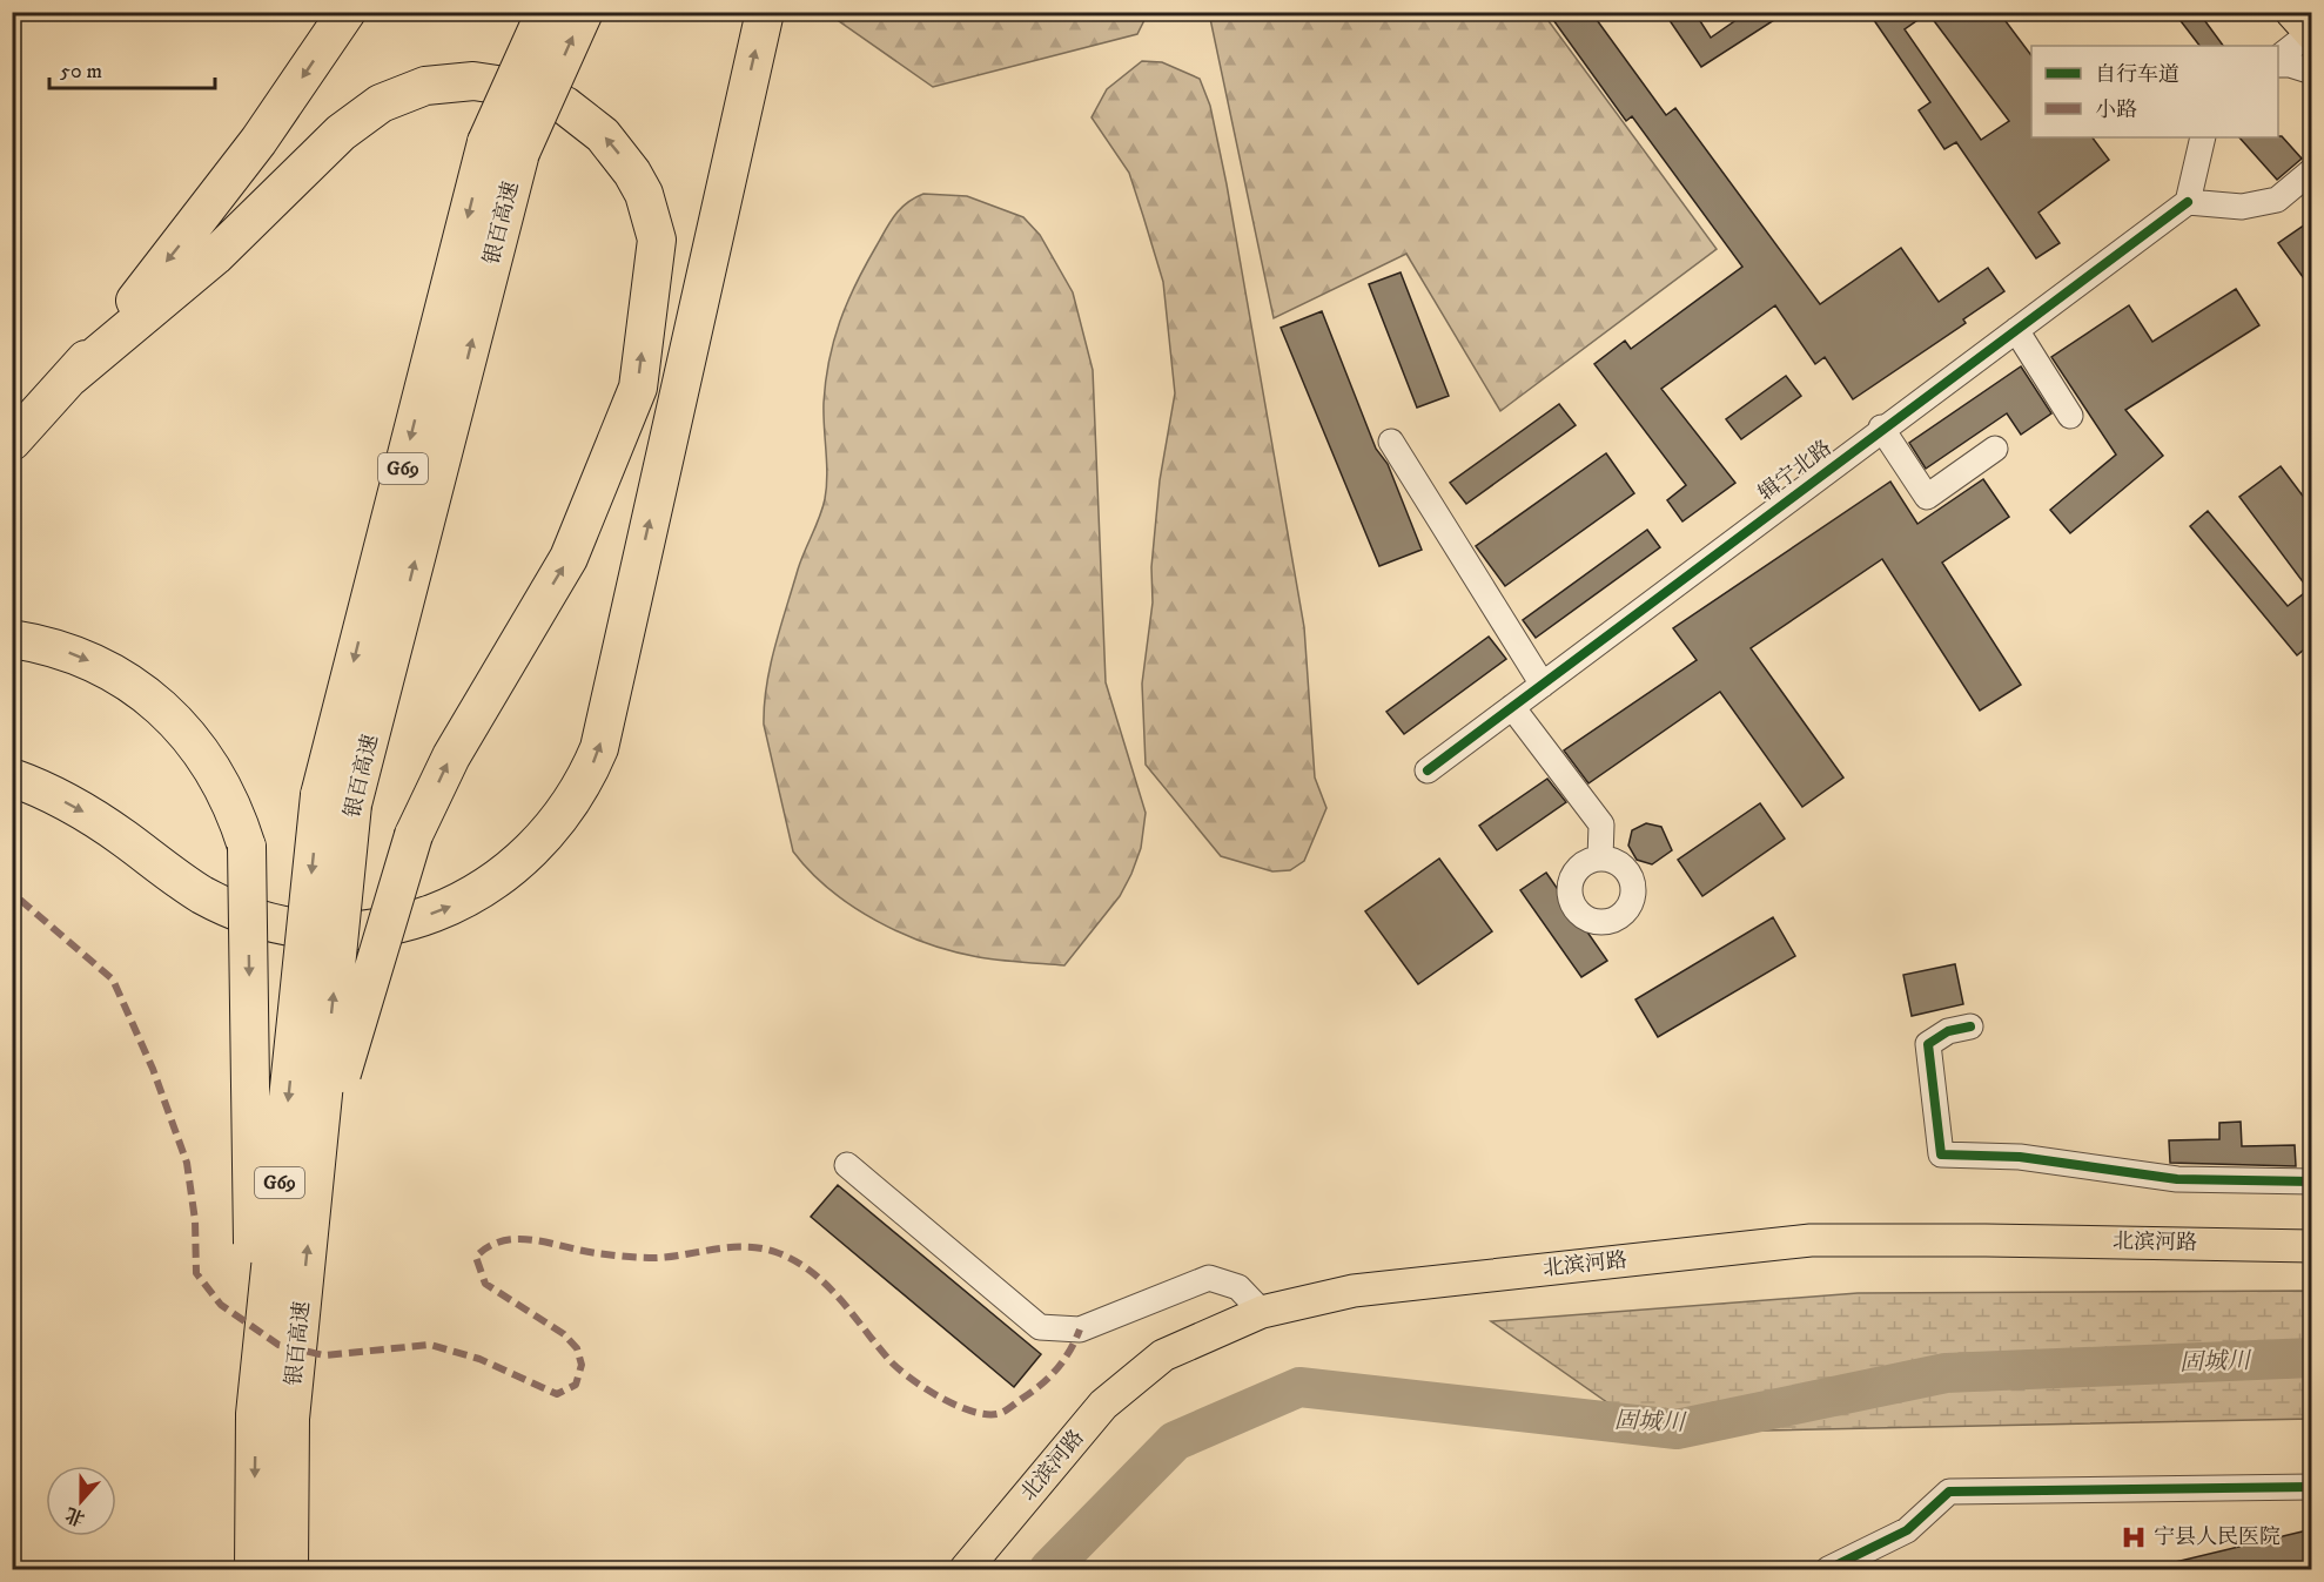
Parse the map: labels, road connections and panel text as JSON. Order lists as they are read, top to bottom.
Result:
{
  "streets": {
    "highway": ["银百高速", "G69"],
    "main road": ["北滨河路"],
    "street": ["辑宁北路"]
  },
  "water": ["固城川"],
  "places": {
    "hospital": ["宁县人民医院"]
  },
  "legend": ["自行车道", "小路"],
  "scale_bar": "50 m",
  "north": "bottom"
}
